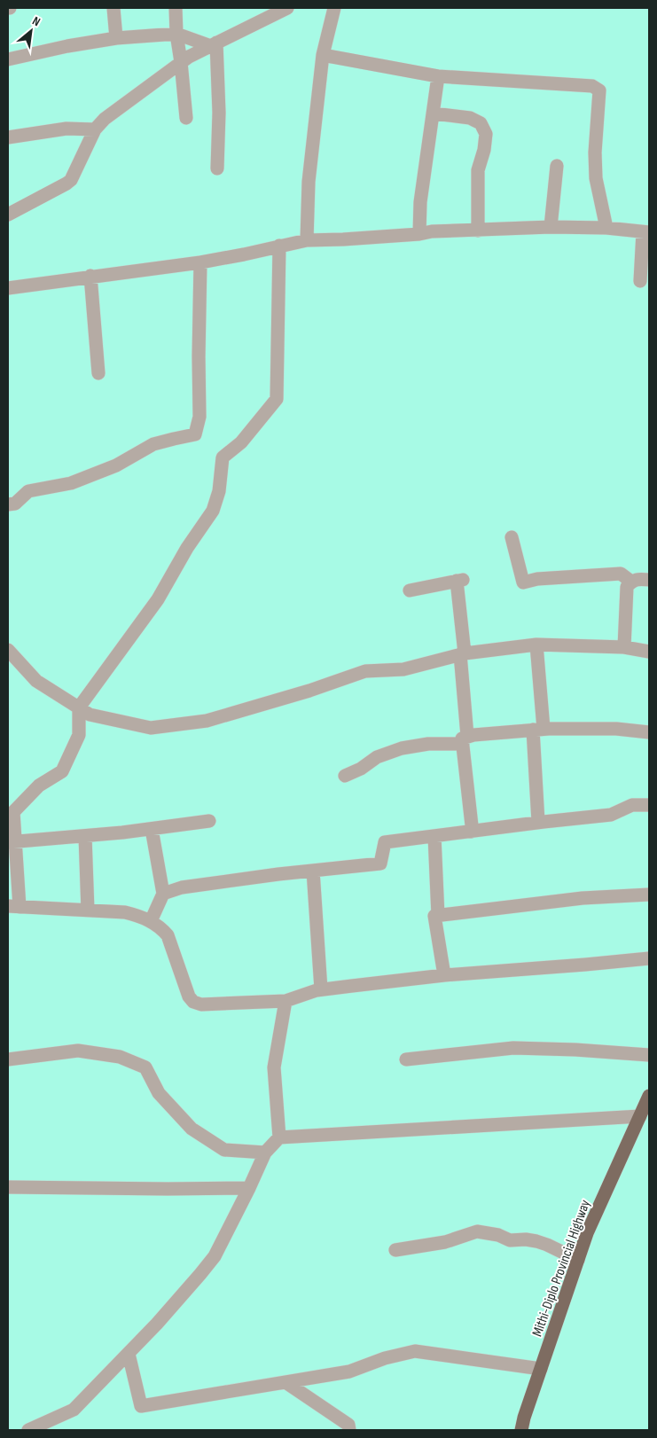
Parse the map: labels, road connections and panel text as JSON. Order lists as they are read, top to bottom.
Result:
{
  "streets": {
    "main road": ["Mithi-Diplo Provincial Highway"]
  },
  "north": "top right"
}
